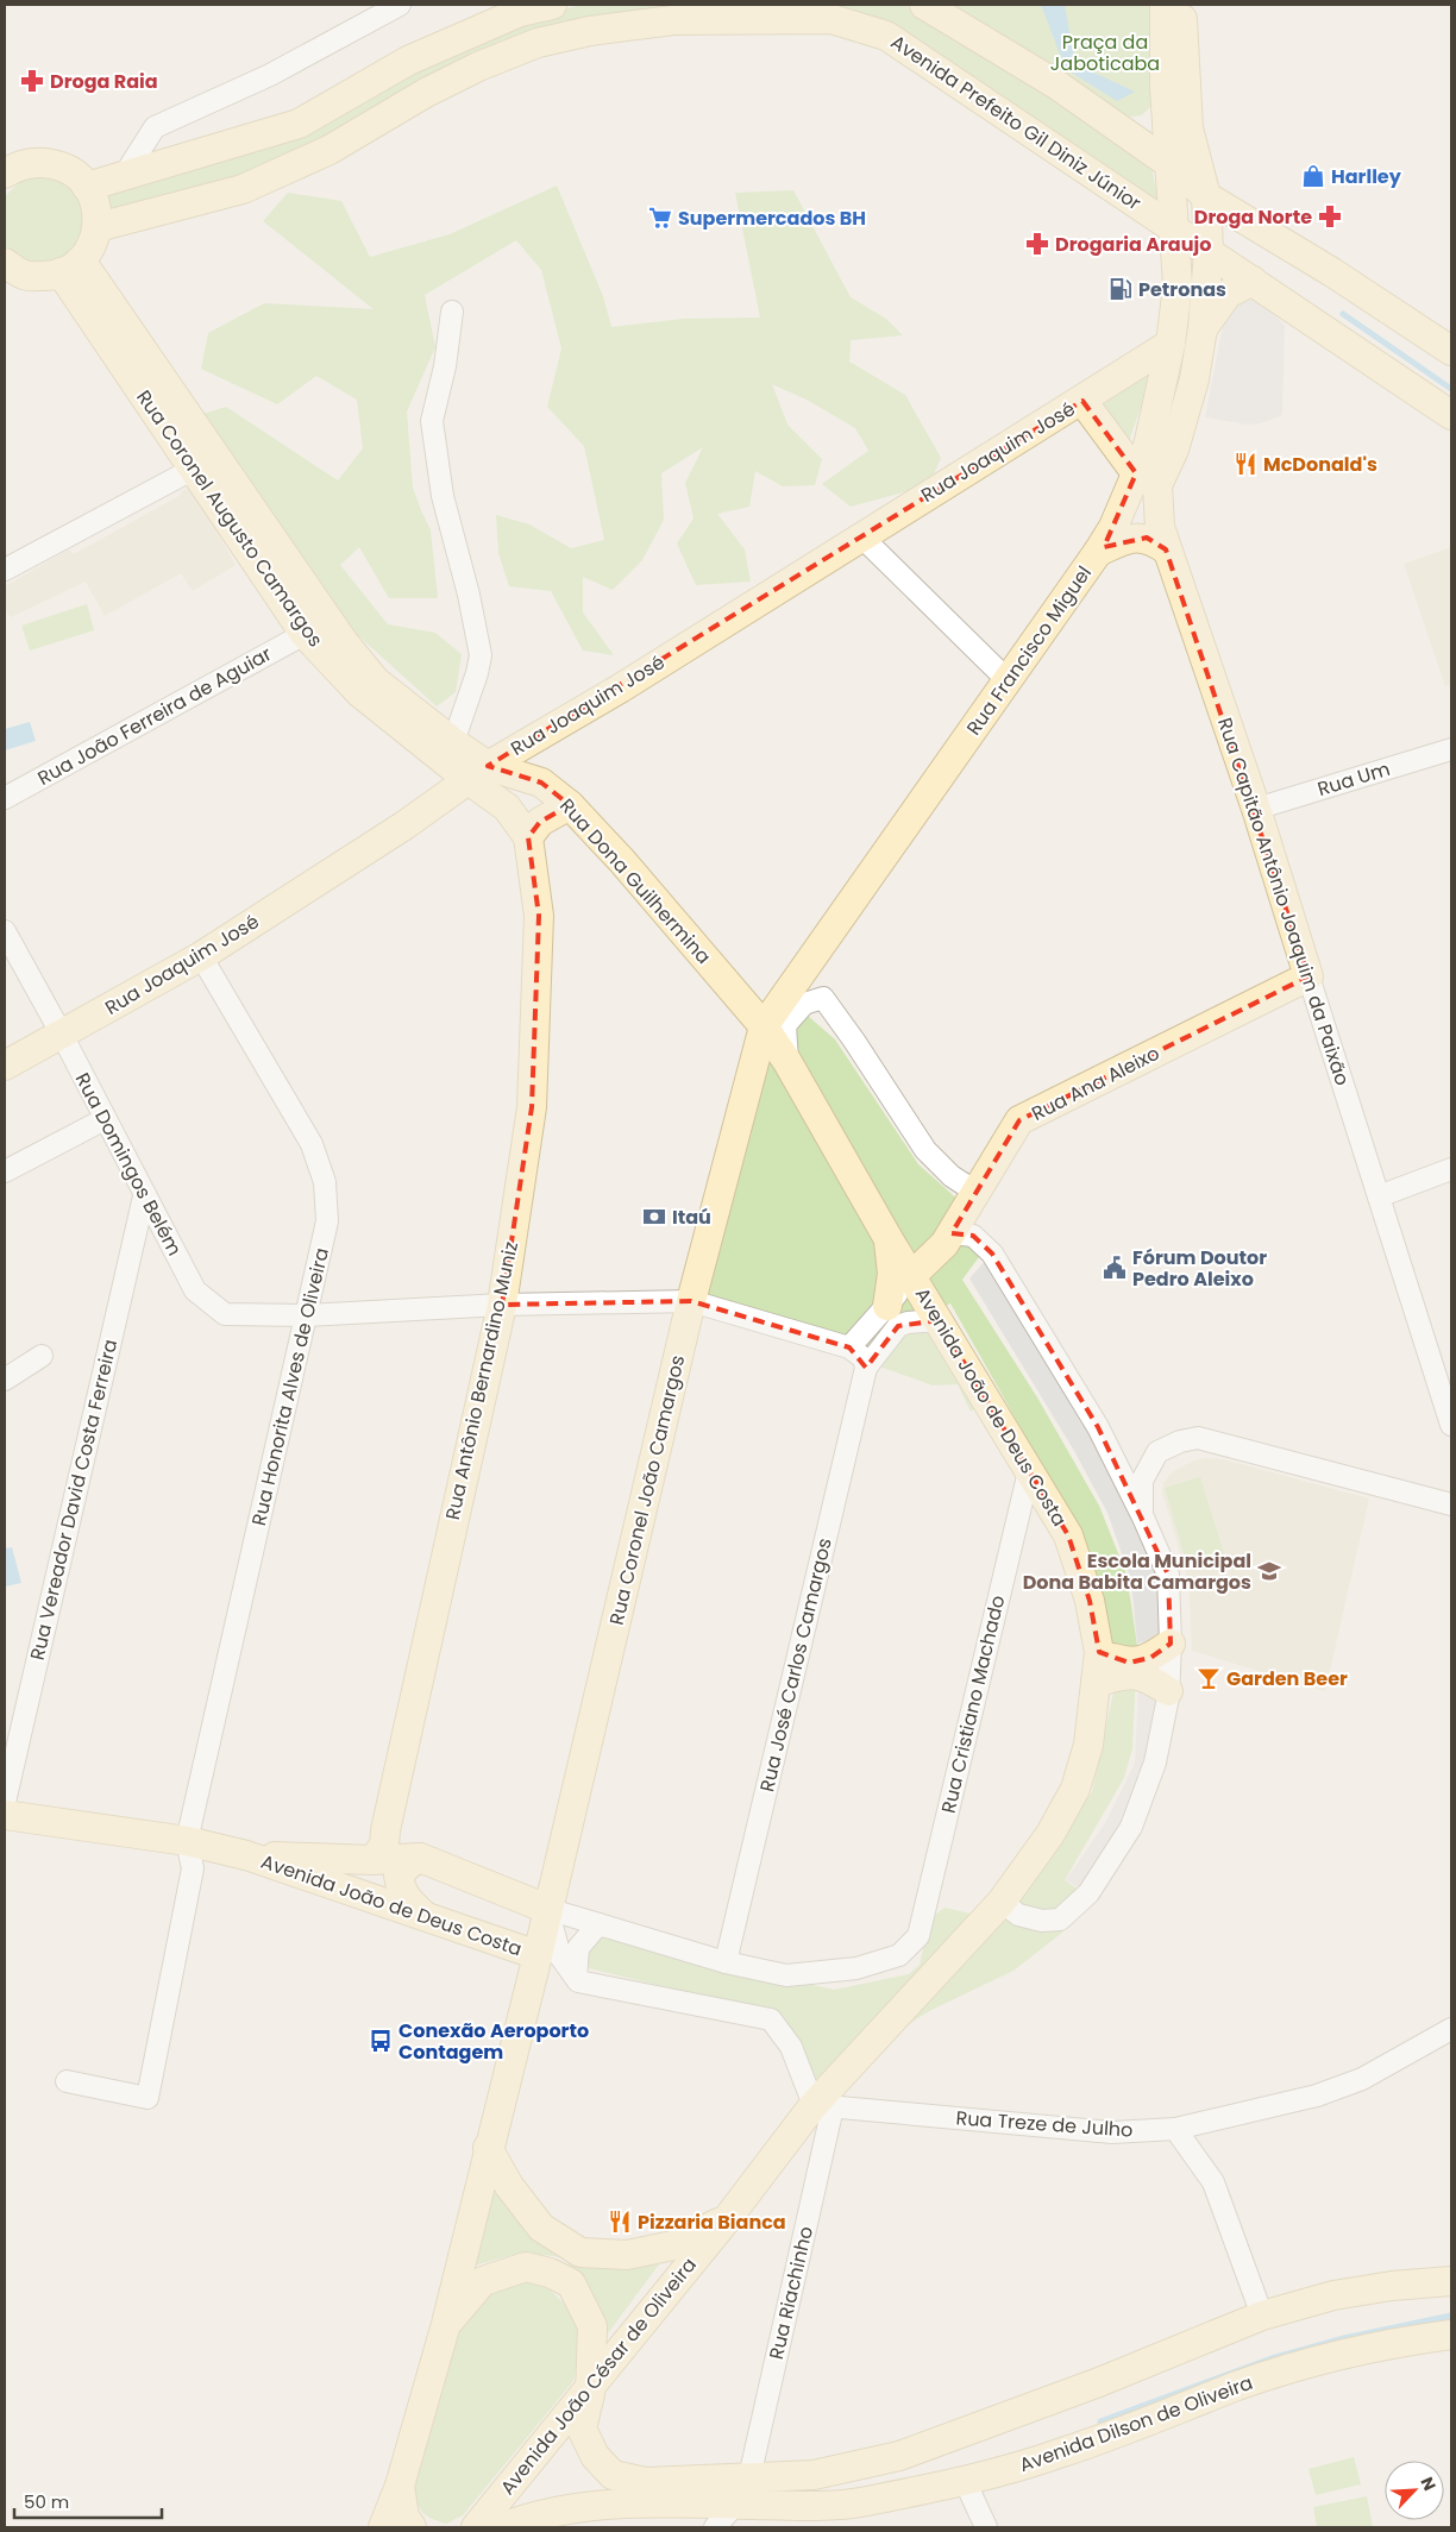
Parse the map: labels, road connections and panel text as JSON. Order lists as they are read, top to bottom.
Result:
{
  "streets": {
    "main road": [
      "Avenida Prefeito Gil Diniz Júnior",
      "Rua Joaquim José",
      "Rua Coronel Augusto Camargos",
      "Rua Francisco Miguel",
      "Rua Dona Guilhermina",
      "Rua Capitão Antônio Joaquim da Paixão",
      "Rua Ana Aleixo",
      "Rua Antônio Bernardino Muniz",
      "Avenida João de Deus Costa",
      "Rua Coronel João Camargos",
      "Avenida João César de Oliveira",
      "Avenida Dilson de Oliveira"
    ],
    "street": [
      "Rua João Ferreira de Aguiar",
      "Rua Um",
      "Rua Domingos Belém",
      "Rua Honorita Alves de Oliveira",
      "Rua Vereador David Costa Ferreira",
      "Rua José Carlos Camargos",
      "Rua Cristiano Machado",
      "Rua Treze de Julho",
      "Rua Riachinho"
    ]
  },
  "crossings": [
    ["Avenida Prefeito Gil Diniz Júnior", "Rua Francisco Miguel"],
    ["Rua Joaquim José", "Rua Coronel Augusto Camargos"],
    ["Rua Joaquim José", "Rua Francisco Miguel"],
    ["Rua Joaquim José", "Rua Dona Guilhermina"],
    ["Rua Joaquim José", "Rua Domingos Belém"],
    ["Rua Joaquim José", "Rua Honorita Alves de Oliveira"],
    ["Rua Coronel Augusto Camargos", "Rua João Ferreira de Aguiar"],
    ["Rua Coronel Augusto Camargos", "Rua Dona Guilhermina"],
    ["Rua Coronel Augusto Camargos", "Rua Antônio Bernardino Muniz"],
    ["Rua Francisco Miguel", "Rua Dona Guilhermina"],
    ["Rua Francisco Miguel", "Rua Capitão Antônio Joaquim da Paixão"],
    ["Rua Francisco Miguel", "Avenida João de Deus Costa"],
    ["Rua Francisco Miguel", "Rua Coronel João Camargos"],
    ["Rua Um", "Rua Capitão Antônio Joaquim da Paixão"],
    ["Rua Dona Guilhermina", "Avenida João de Deus Costa"],
    ["Rua Dona Guilhermina", "Rua Coronel João Camargos"],
    ["Rua Capitão Antônio Joaquim da Paixão", "Rua Ana Aleixo"],
    ["Rua Ana Aleixo", "Avenida João de Deus Costa"],
    ["Rua Domingos Belém", "Rua Antônio Bernardino Muniz"],
    ["Rua Domingos Belém", "Rua Honorita Alves de Oliveira"],
    ["Rua Domingos Belém", "Rua Coronel João Camargos"],
    ["Rua Domingos Belém", "Rua Vereador David Costa Ferreira"],
    ["Rua Antônio Bernardino Muniz", "Avenida João de Deus Costa"],
    ["Rua Honorita Alves de Oliveira", "Avenida João de Deus Costa"],
    ["Avenida João de Deus Costa", "Rua Coronel João Camargos"],
    ["Avenida João de Deus Costa", "Rua José Carlos Camargos"],
    ["Avenida João de Deus Costa", "Rua Cristiano Machado"],
    ["Avenida João de Deus Costa", "Avenida João César de Oliveira"],
    ["Rua Treze de Julho", "Rua Riachinho"],
    ["Rua Treze de Julho", "Avenida João César de Oliveira"],
    ["Rua Riachinho", "Avenida João César de Oliveira"]
  ],
  "parks": ["Praça da Jaboticaba"],
  "places": {
    "pharmacy": ["Droga Raia", "Droga Norte", "Drogaria Araujo"],
    "shop": ["Harlley"],
    "supermarket": ["Supermercados BH"],
    "fuel station": ["Petronas"],
    "restaurant": ["McDonald's", "Pizzaria Bianca"],
    "bank": ["Itaú"],
    "public building": ["Fórum Doutor Pedro Aleixo"],
    "school or university": ["Escola Municipal Dona Babita Camargos"],
    "bar": ["Garden Beer"],
    "bus stop": ["Conexão Aeroporto Contagem"]
  },
  "scale_bar": "50 m",
  "north": "top right"
}
